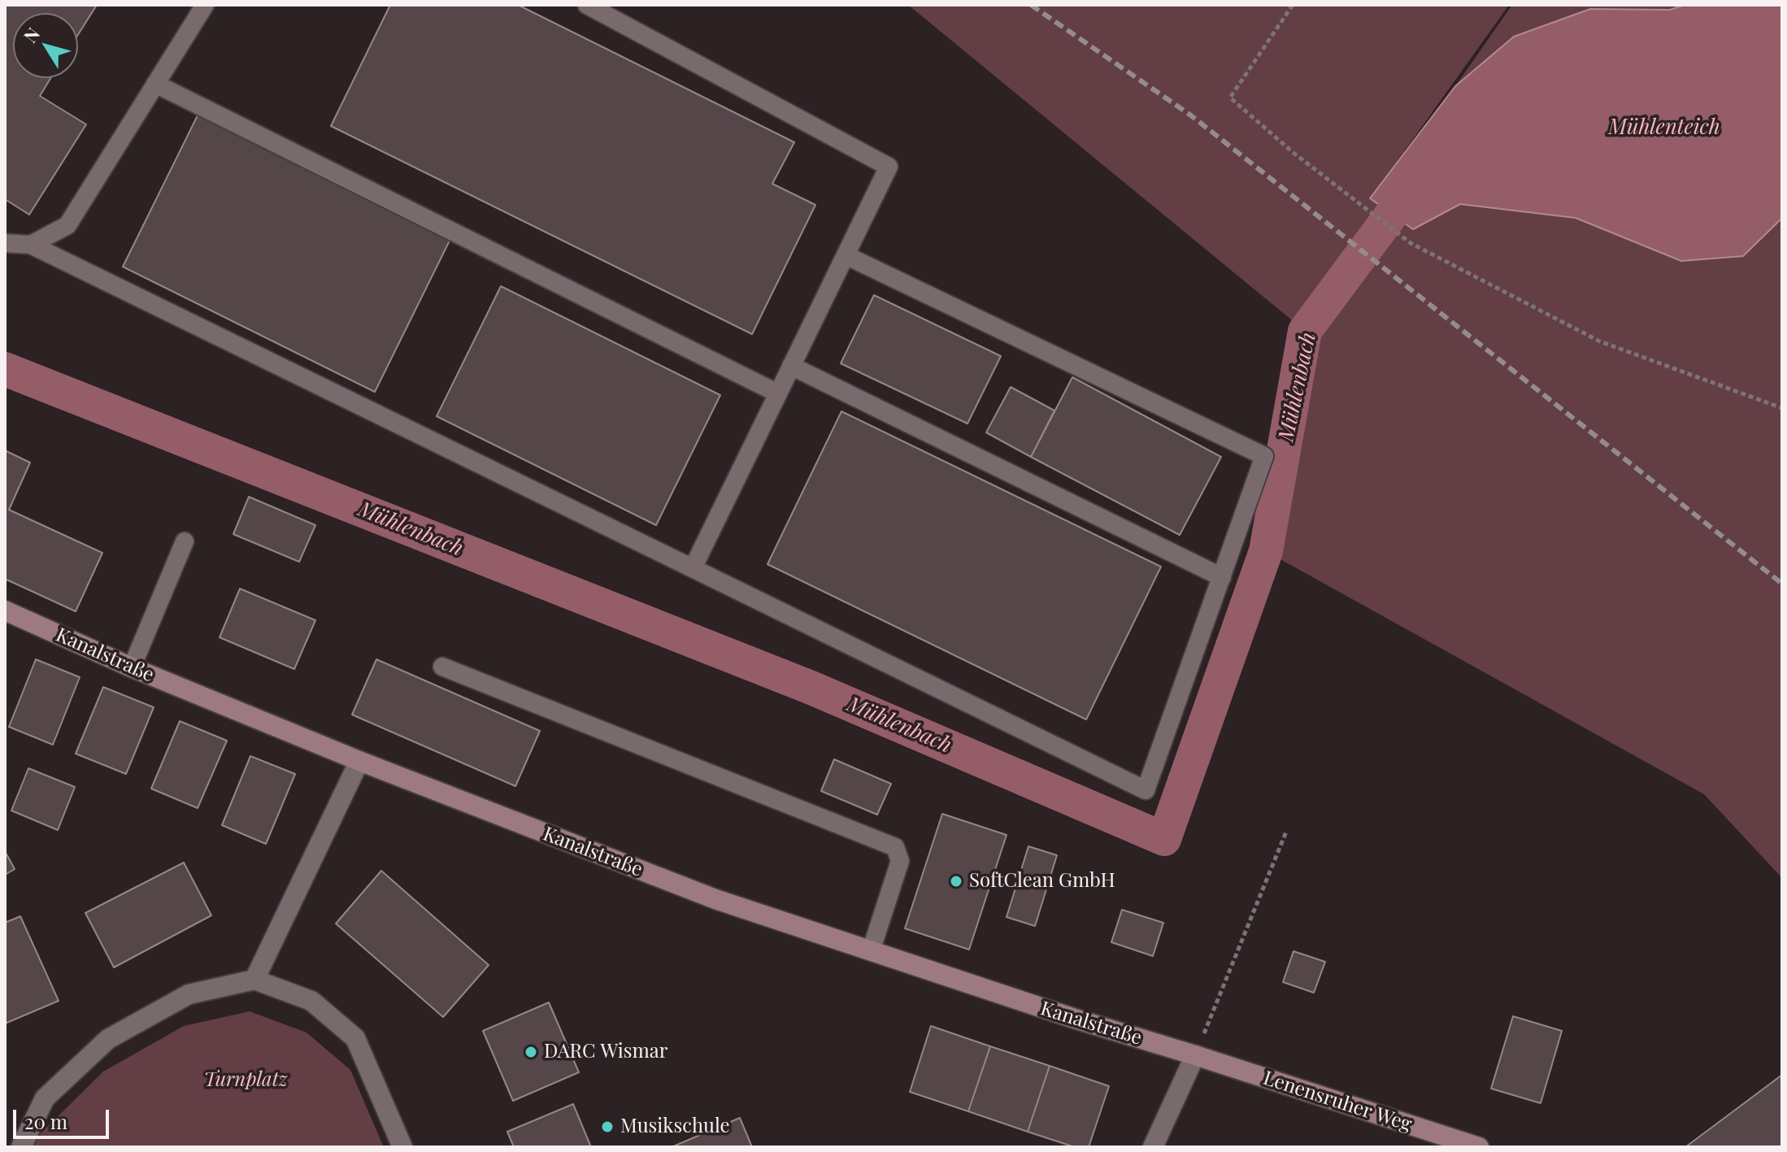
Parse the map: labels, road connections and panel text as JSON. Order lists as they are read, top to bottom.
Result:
{
  "streets": {
    "street": ["Kanalstraße", "Lenensruher Weg"]
  },
  "crossings": [
    ["Kanalstraße", "Lenensruher Weg"]
  ],
  "water": ["Mühlenteich", "Mühlenbach"],
  "parks": ["Turnplatz"],
  "places": ["SoftClean GmbH", "DARC Wismar", "Musikschule"],
  "scale_bar": "20 m",
  "north": "top left"
}
